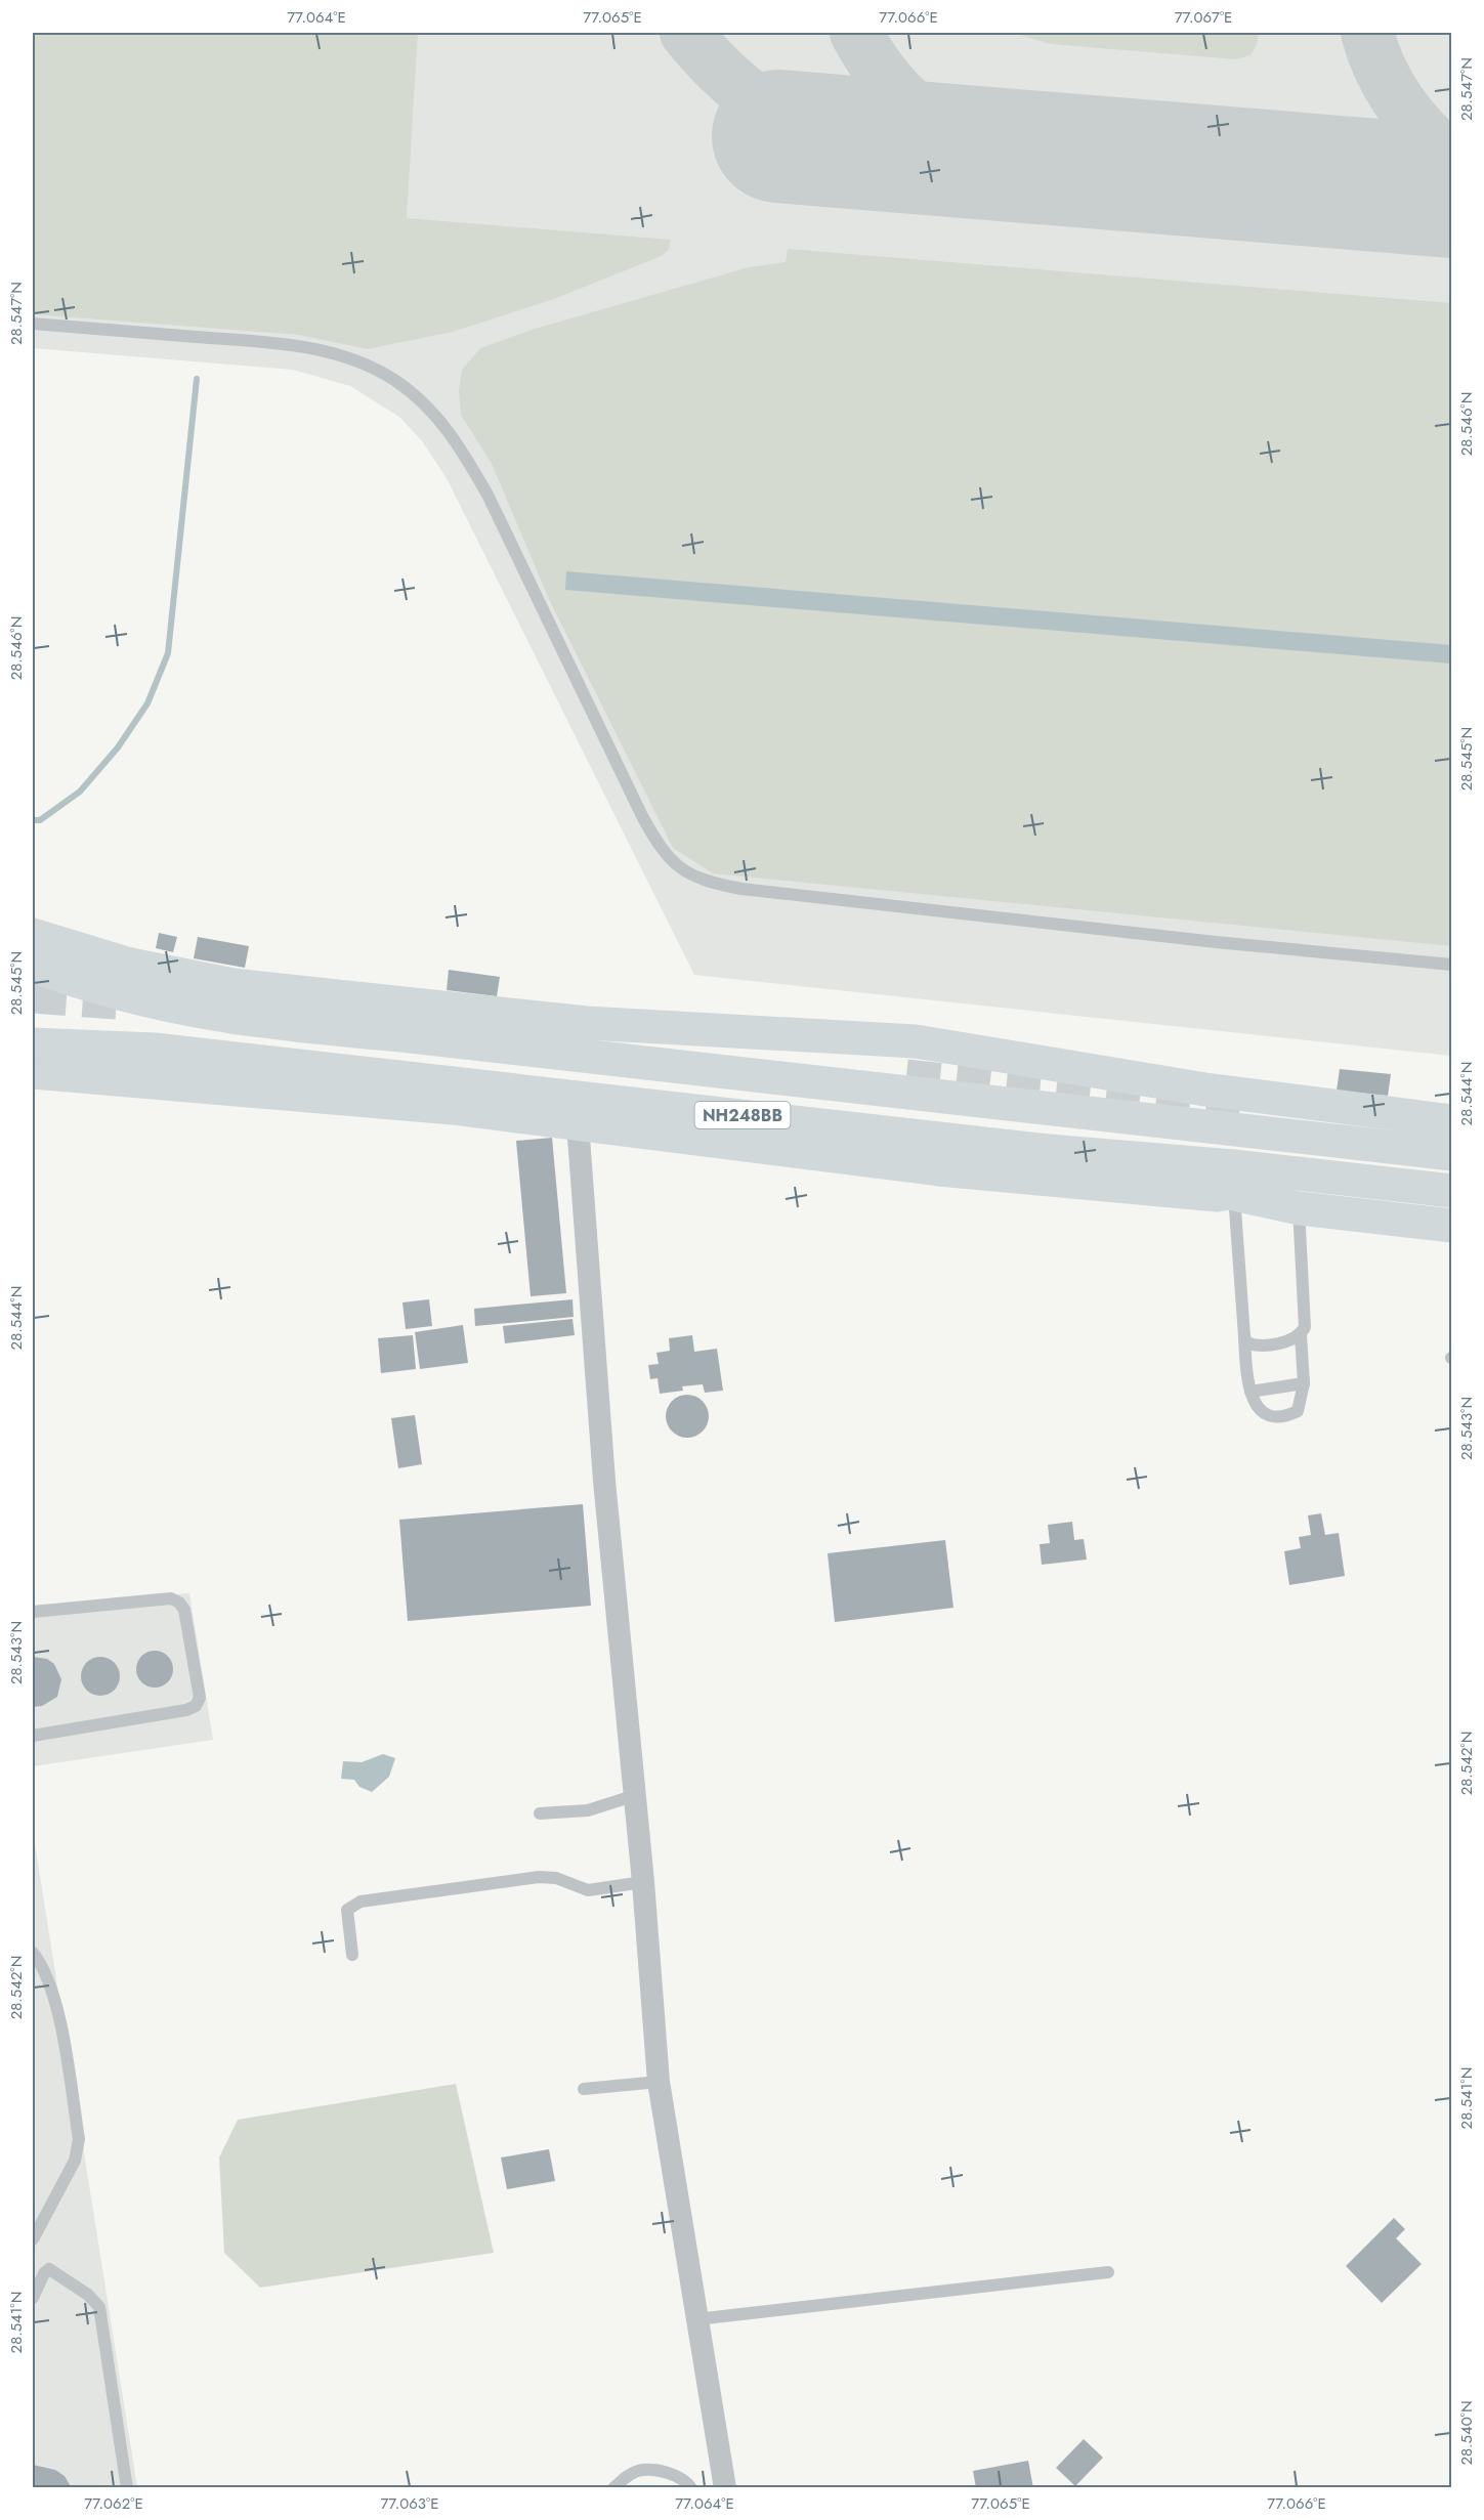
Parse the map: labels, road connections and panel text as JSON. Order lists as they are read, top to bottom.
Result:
{
  "streets": {
    "main road": ["NH248BB"]
  },
  "coordinates": [
    "77.064°E",
    "77.065°E",
    "77.066°E",
    "77.067°E",
    "28.547°N",
    "28.546°N",
    "28.545°N",
    "28.544°N",
    "28.543°N",
    "28.542°N",
    "28.541°N",
    "28.540°N",
    "77.062°E",
    "77.063°E"
  ]
}
